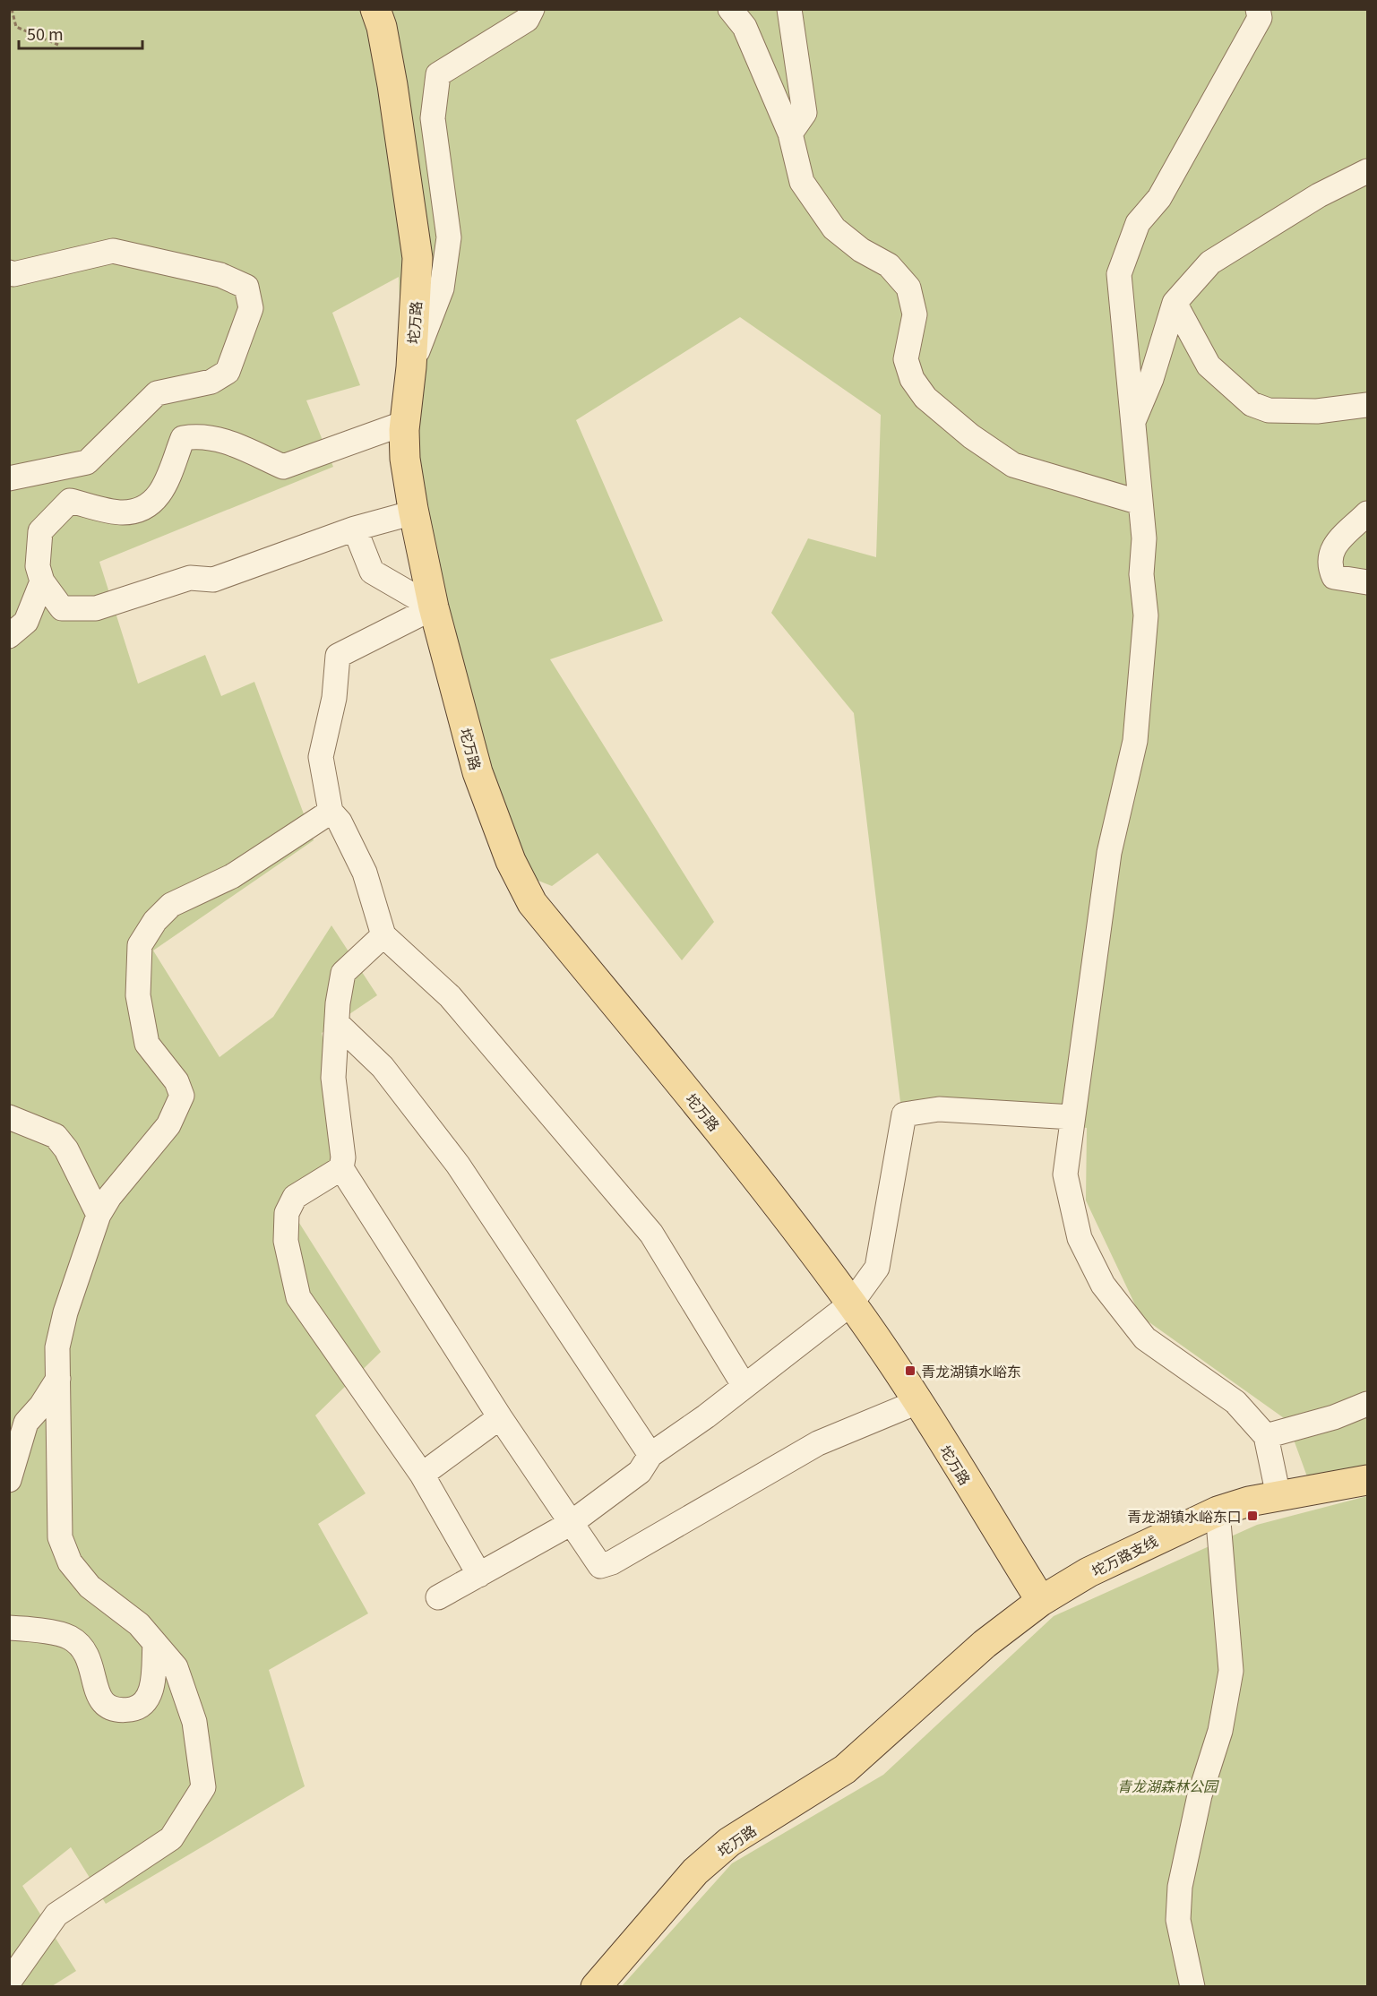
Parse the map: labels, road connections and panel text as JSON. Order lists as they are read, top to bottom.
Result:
{
  "streets": {
    "main road": ["坨万路", "坨万路支线"]
  },
  "crossings": [
    ["坨万路", "坨万路支线"]
  ],
  "parks": ["青龙湖森林公园"],
  "places": {
    "transit": ["青龙湖镇水峪东", "青龙湖镇水峪东口"]
  },
  "scale_bar": "50 m"
}
